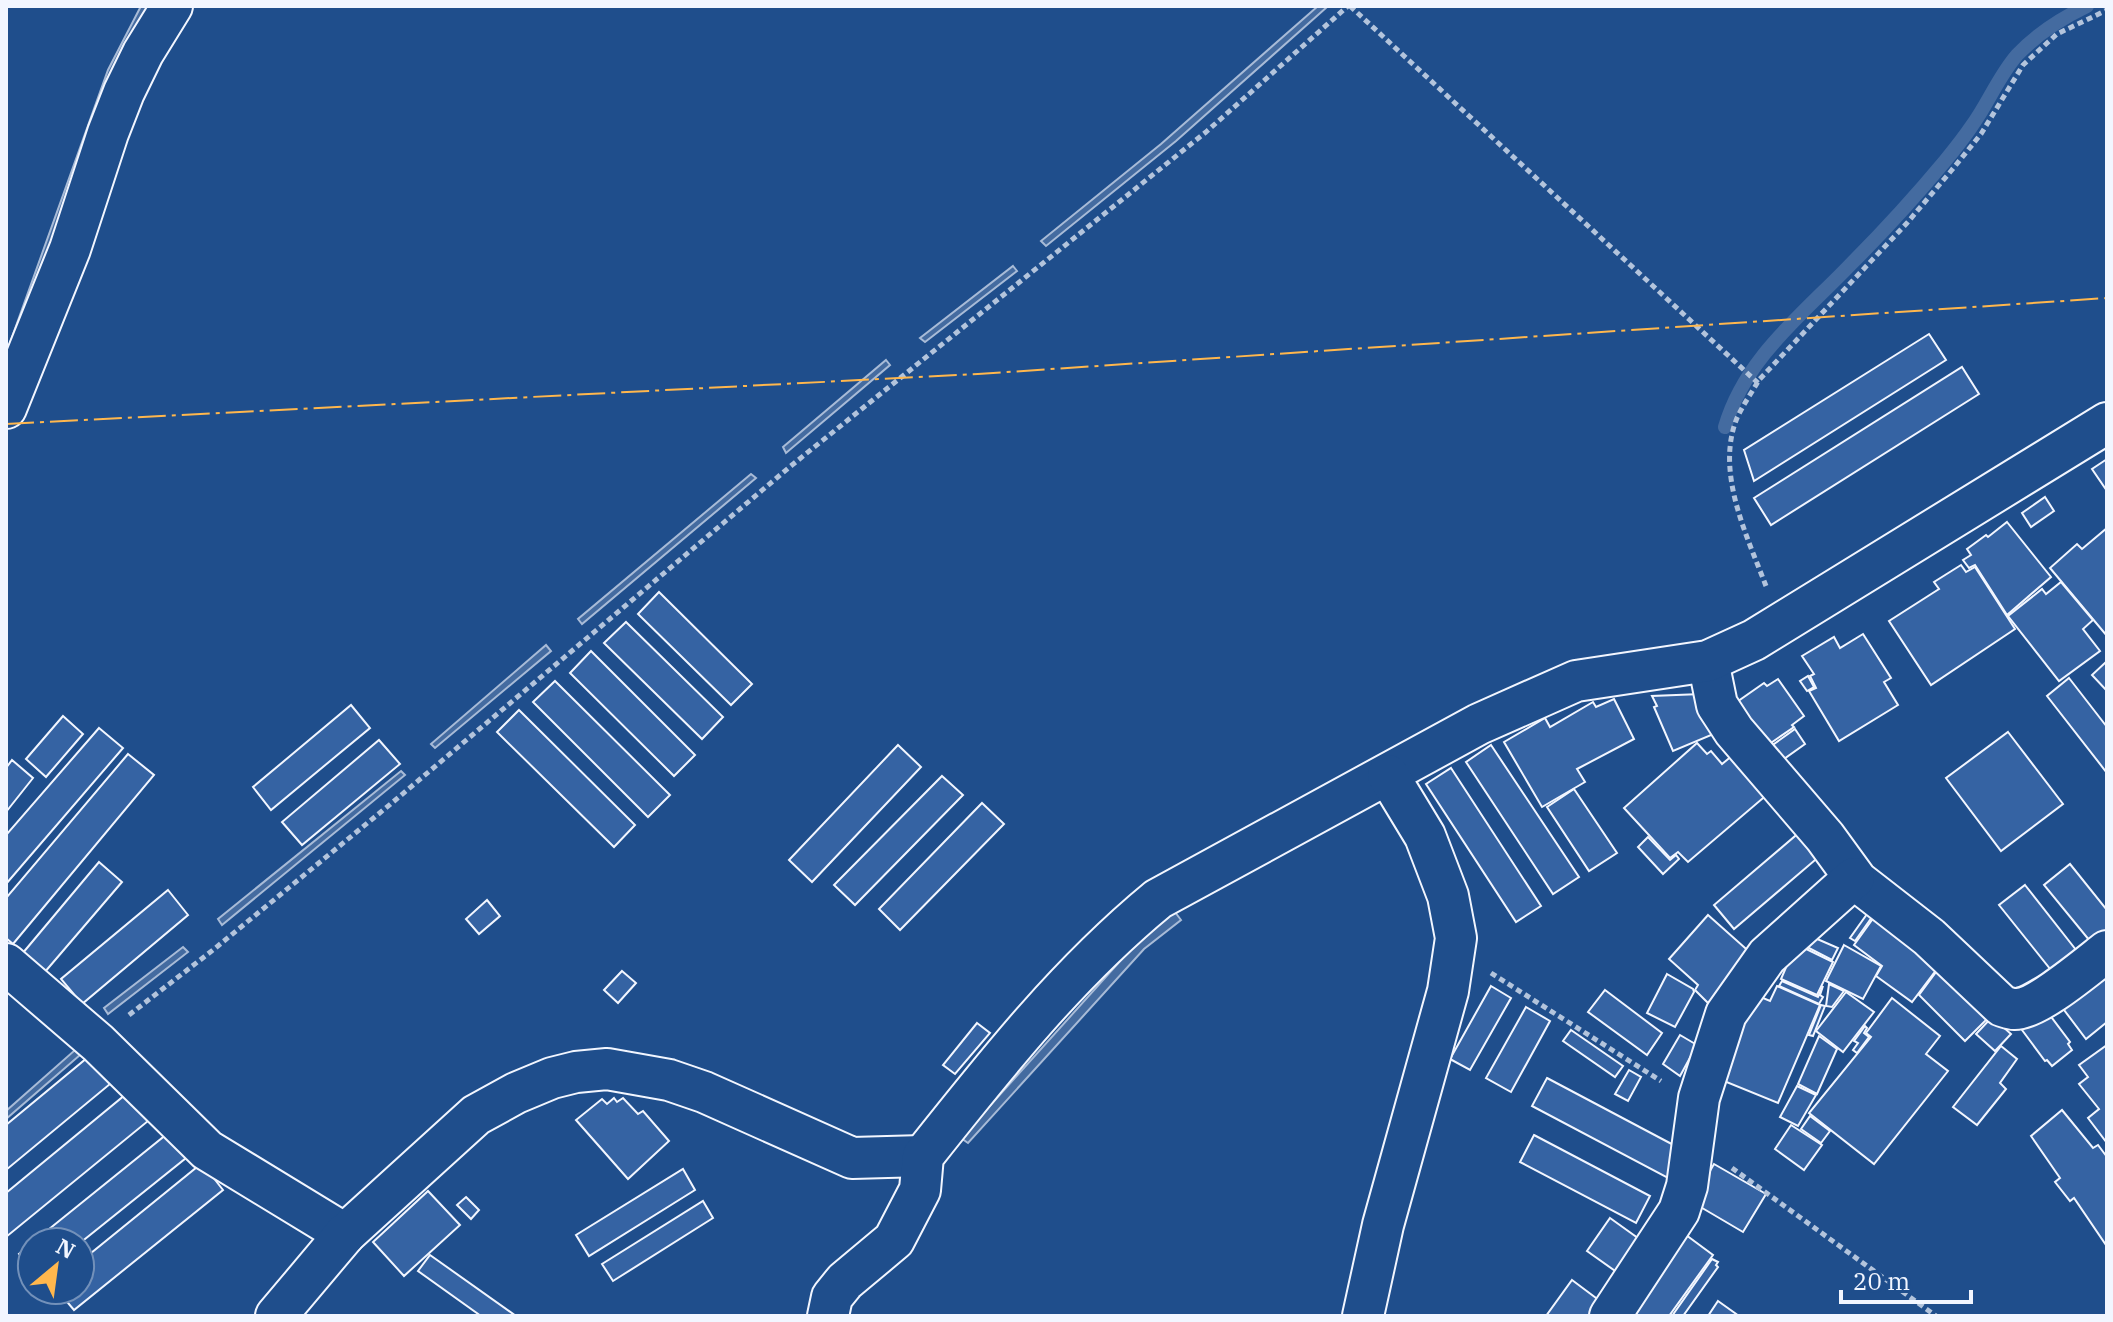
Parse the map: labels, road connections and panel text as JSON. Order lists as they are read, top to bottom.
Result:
{
  "scale_bar": "20 m",
  "north": "top right"
}
